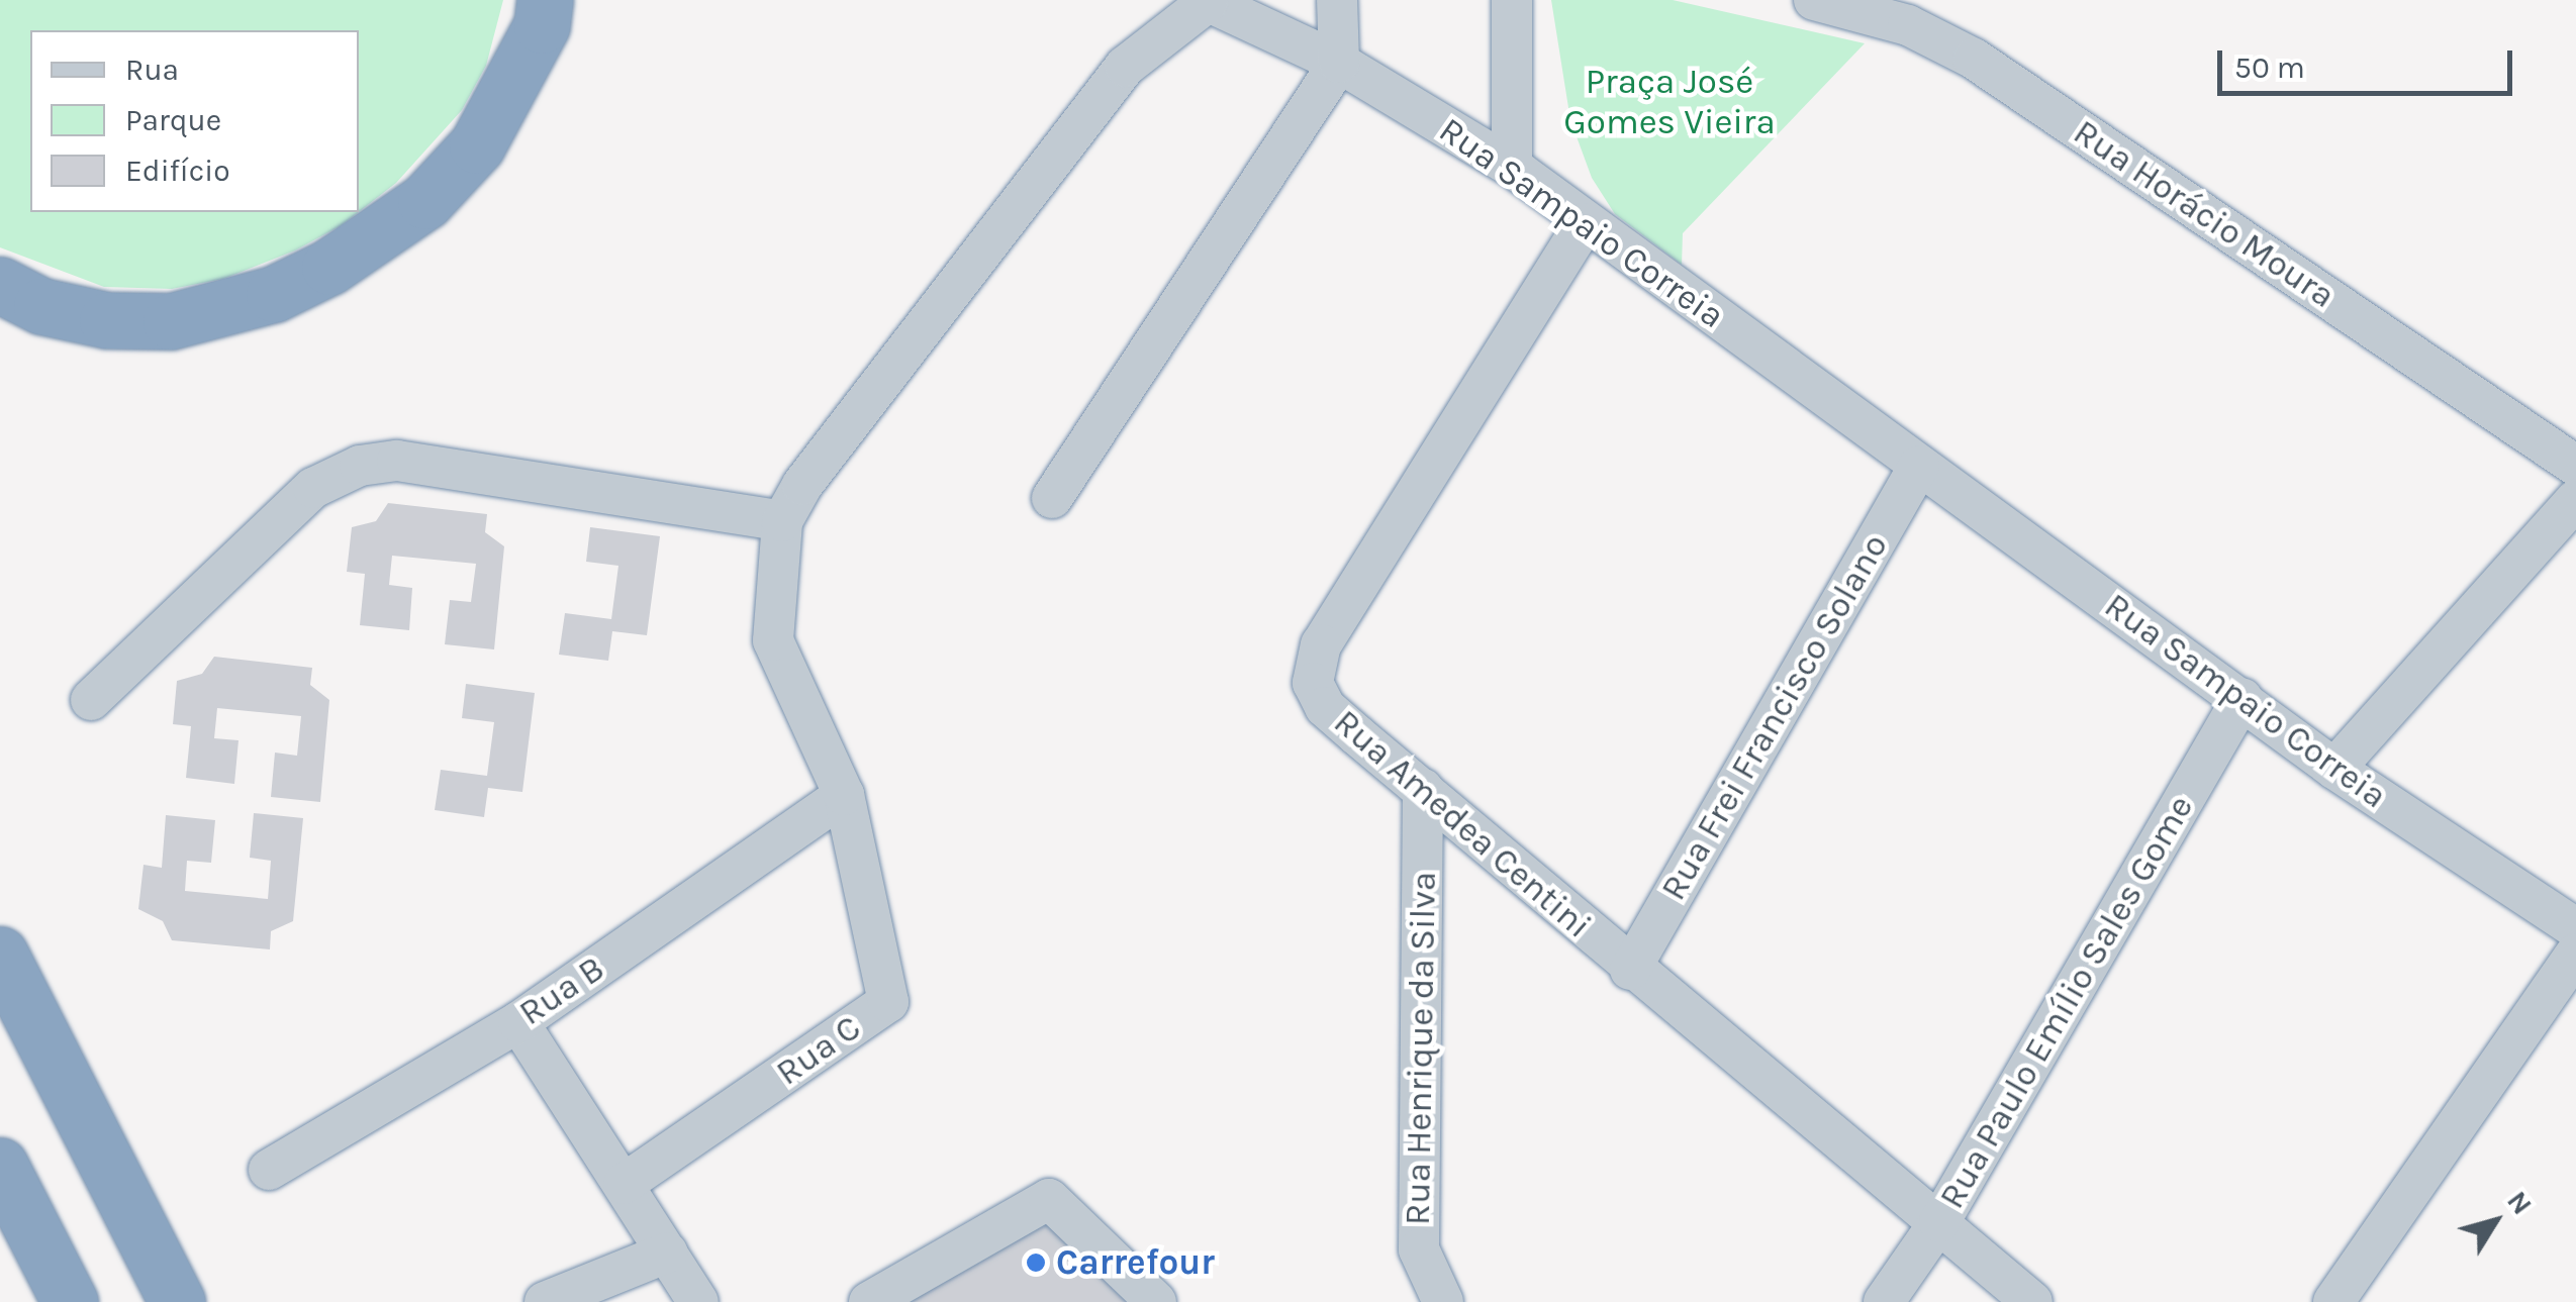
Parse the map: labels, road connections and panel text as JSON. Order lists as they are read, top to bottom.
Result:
{
  "streets": {
    "street": [
      "Rua Horácio Moura",
      "Rua Sampaio Correia",
      "Rua Frei Francisco Solano",
      "Rua Amedea Centini",
      "Rua B",
      "Rua Paulo Emílio Sales Gome",
      "Rua Henrique da Silva",
      "Rua C"
    ]
  },
  "crossings": [
    ["Rua Sampaio Correia", "Rua Frei Francisco Solano"],
    ["Rua Sampaio Correia", "Rua Amedea Centini"],
    ["Rua Sampaio Correia", "Rua B"],
    ["Rua Sampaio Correia", "Rua Paulo Emílio Sales Gome"],
    ["Rua Sampaio Correia", "Rua C"],
    ["Rua Frei Francisco Solano", "Rua Amedea Centini"],
    ["Rua Amedea Centini", "Rua Paulo Emílio Sales Gome"],
    ["Rua Amedea Centini", "Rua Henrique da Silva"],
    ["Rua B", "Rua C"]
  ],
  "parks": ["Praça José Gomes Vieira"],
  "places": ["Carrefour"],
  "legend": ["Rua", "Parque", "Edifício"],
  "scale_bar": "50 m",
  "north": "top right"
}
